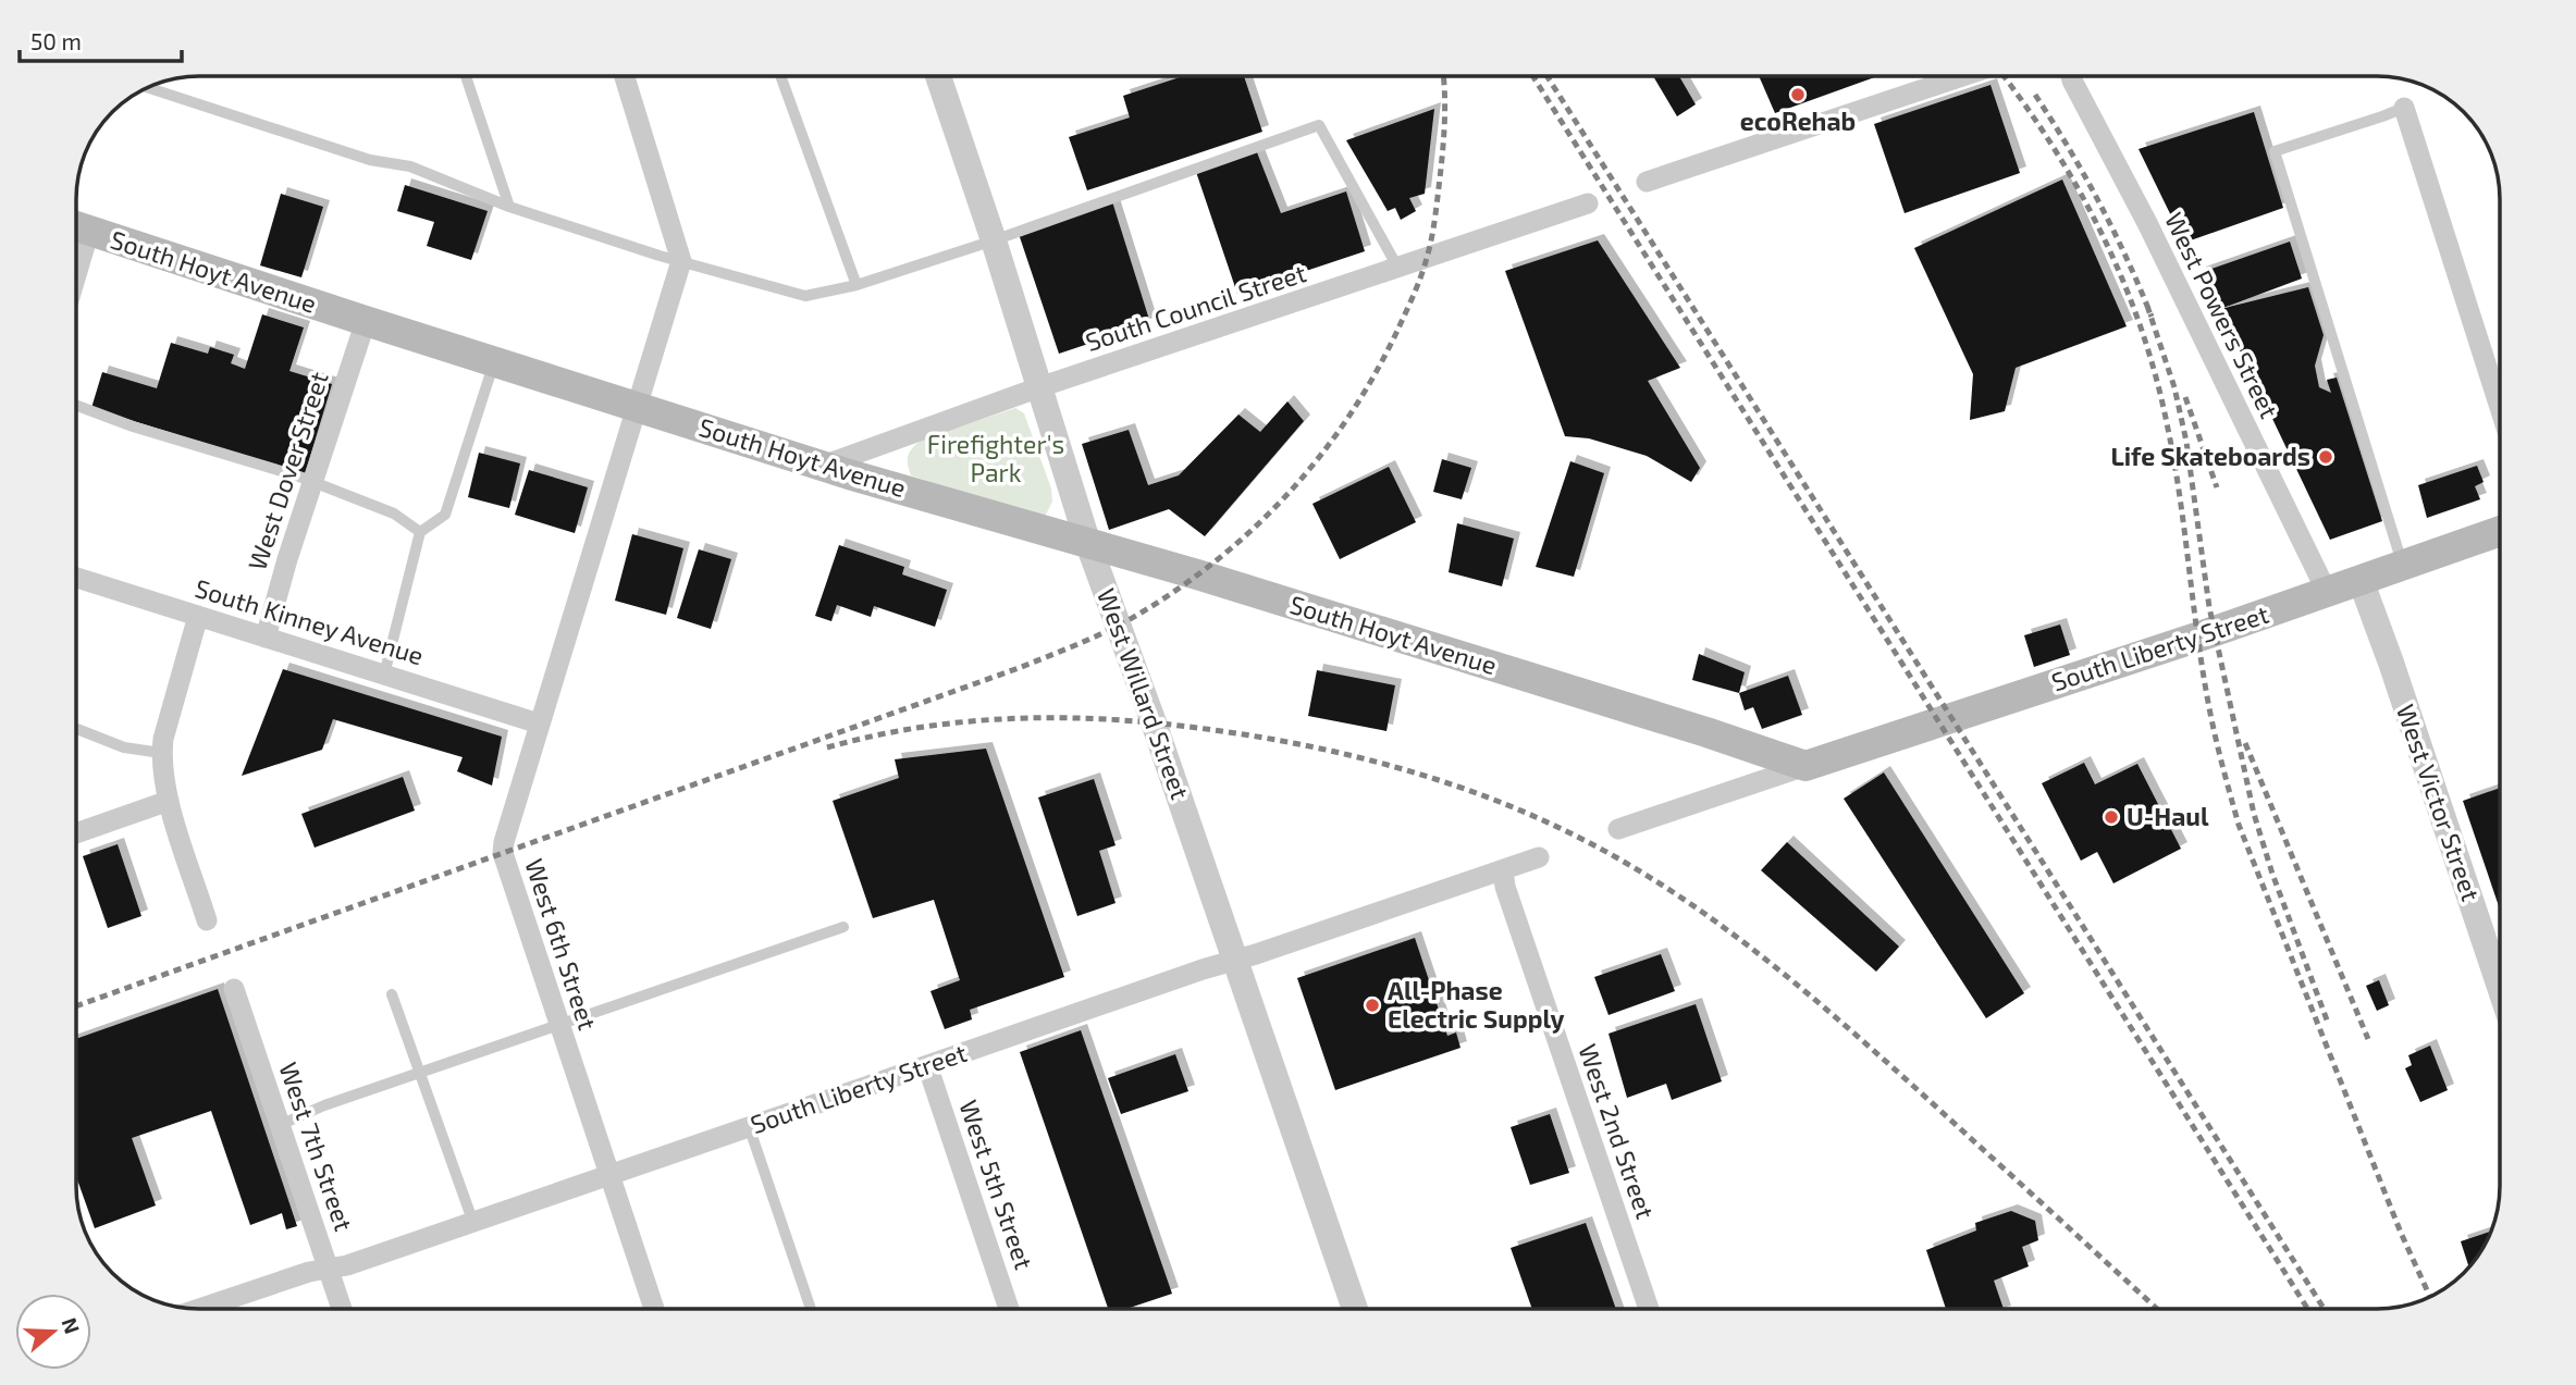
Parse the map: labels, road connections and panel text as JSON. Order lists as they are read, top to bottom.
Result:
{
  "streets": {
    "main road": ["South Hoyt Avenue", "South Liberty Street"],
    "street": [
      "South Council Street",
      "West Powers Street",
      "West Dover Street",
      "South Kinney Avenue",
      "West Willard Street",
      "West Victor Street",
      "West 6th Street",
      "West 2nd Street",
      "West 7th Street",
      "West 5th Street"
    ]
  },
  "crossings": [
    ["South Hoyt Avenue", "South Council Street"],
    ["South Hoyt Avenue", "West Dover Street"],
    ["South Hoyt Avenue", "South Liberty Street"],
    ["South Hoyt Avenue", "West Willard Street"],
    ["South Hoyt Avenue", "West 6th Street"],
    ["South Council Street", "West Willard Street"],
    ["West Powers Street", "South Liberty Street"],
    ["West Dover Street", "South Kinney Avenue"],
    ["South Kinney Avenue", "West 6th Street"],
    ["South Liberty Street", "West Willard Street"],
    ["South Liberty Street", "West Victor Street"],
    ["South Liberty Street", "West 6th Street"],
    ["South Liberty Street", "West 2nd Street"],
    ["South Liberty Street", "West 7th Street"],
    ["South Liberty Street", "West 5th Street"]
  ],
  "parks": ["Firefighter's Park"],
  "places": [
    "ecoRehab",
    "Life Skateboards",
    "U-Haul",
    "All-Phase Electric Supply"
  ],
  "scale_bar": "50 m",
  "north": "right"
}
